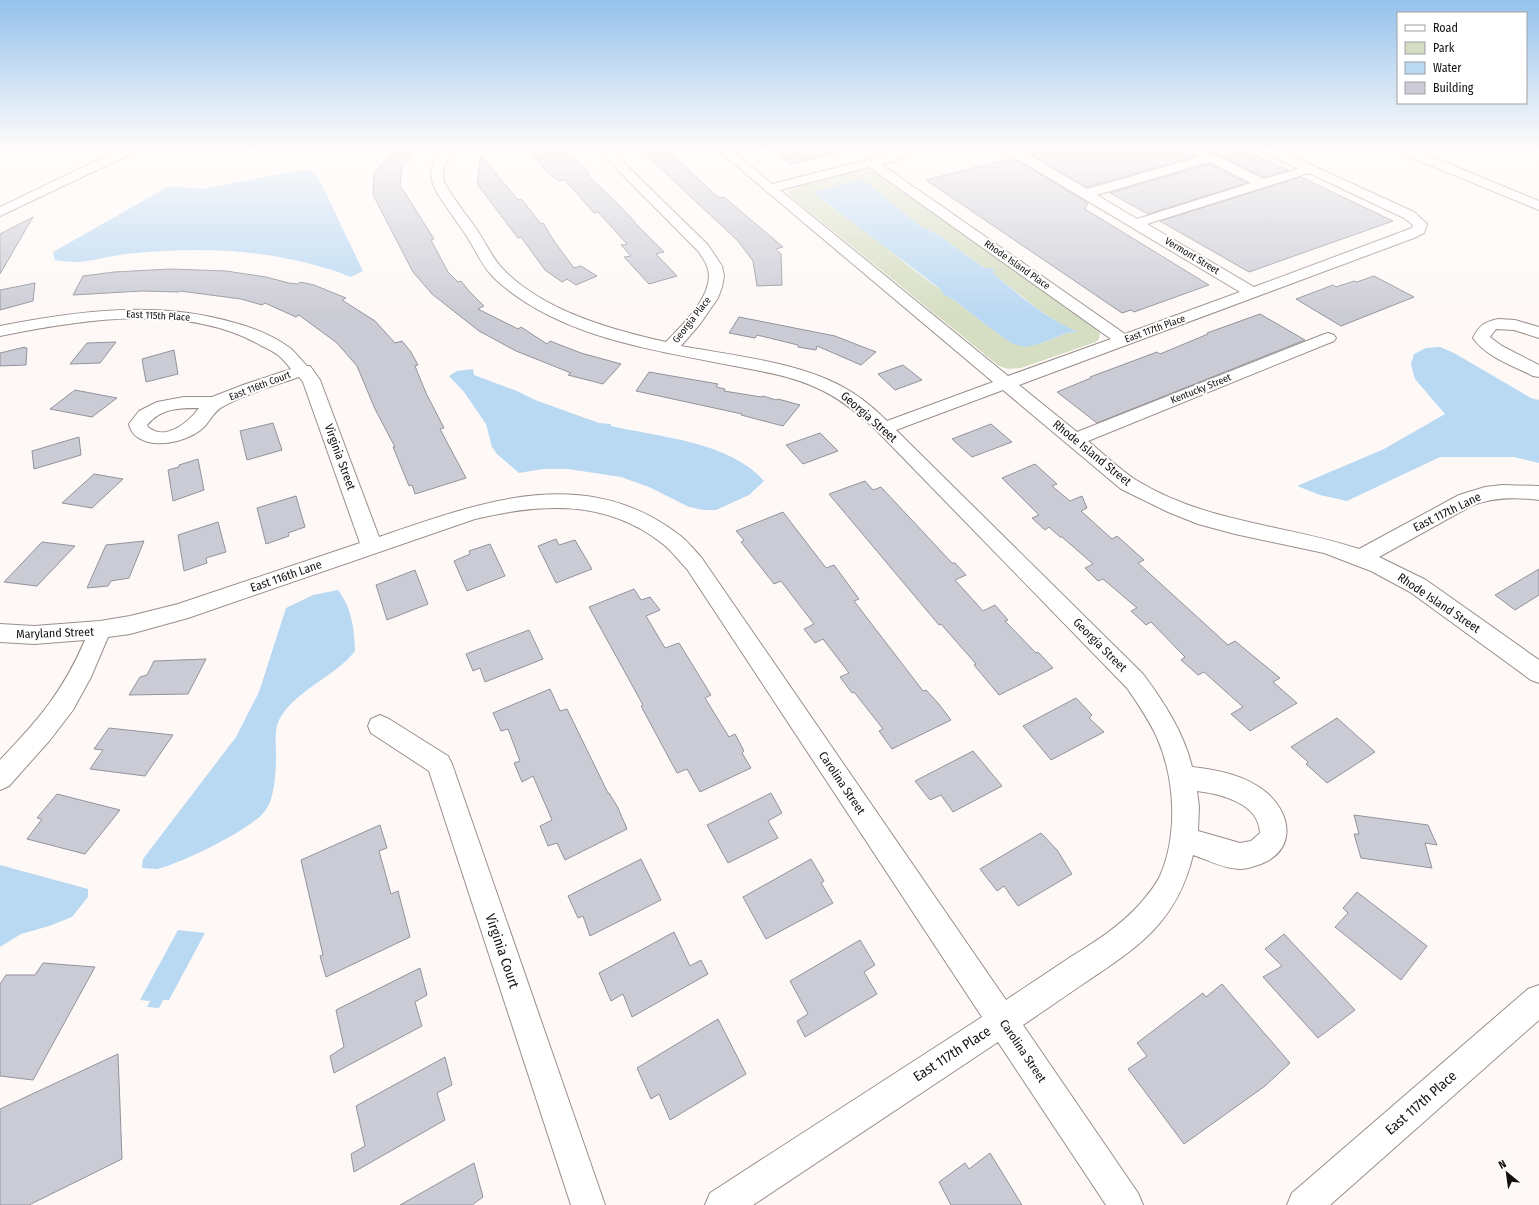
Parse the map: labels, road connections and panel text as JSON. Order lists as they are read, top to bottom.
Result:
{
  "streets": {
    "main road": [
      "Vermont Street",
      "Rhode Island Place",
      "East 115th Place",
      "Georgia Place",
      "East 117th Place",
      "East 116th Court",
      "Kentucky Street",
      "Georgia Street",
      "Rhode Island Street",
      "Virginia Street",
      "East 117th Lane",
      "East 116th Lane",
      "Maryland Street",
      "Carolina Street",
      "Virginia Court"
    ]
  },
  "crossings": [
    ["Vermont Street", "East 117th Place"],
    ["Rhode Island Place", "East 117th Place"],
    ["East 115th Place", "East 116th Court"],
    ["East 115th Place", "Virginia Street"],
    ["Georgia Place", "Georgia Street"],
    ["East 117th Place", "Georgia Street"],
    ["East 117th Place", "Rhode Island Street"],
    ["East 117th Place", "Carolina Street"],
    ["East 116th Court", "Virginia Street"],
    ["Kentucky Street", "Rhode Island Street"],
    ["Rhode Island Street", "East 117th Lane"],
    ["Virginia Street", "East 116th Lane"],
    ["East 116th Lane", "Maryland Street"],
    ["East 116th Lane", "Carolina Street"]
  ],
  "legend": [
    "Road",
    "Park",
    "Water",
    "Building"
  ],
  "north": "top left"
}
